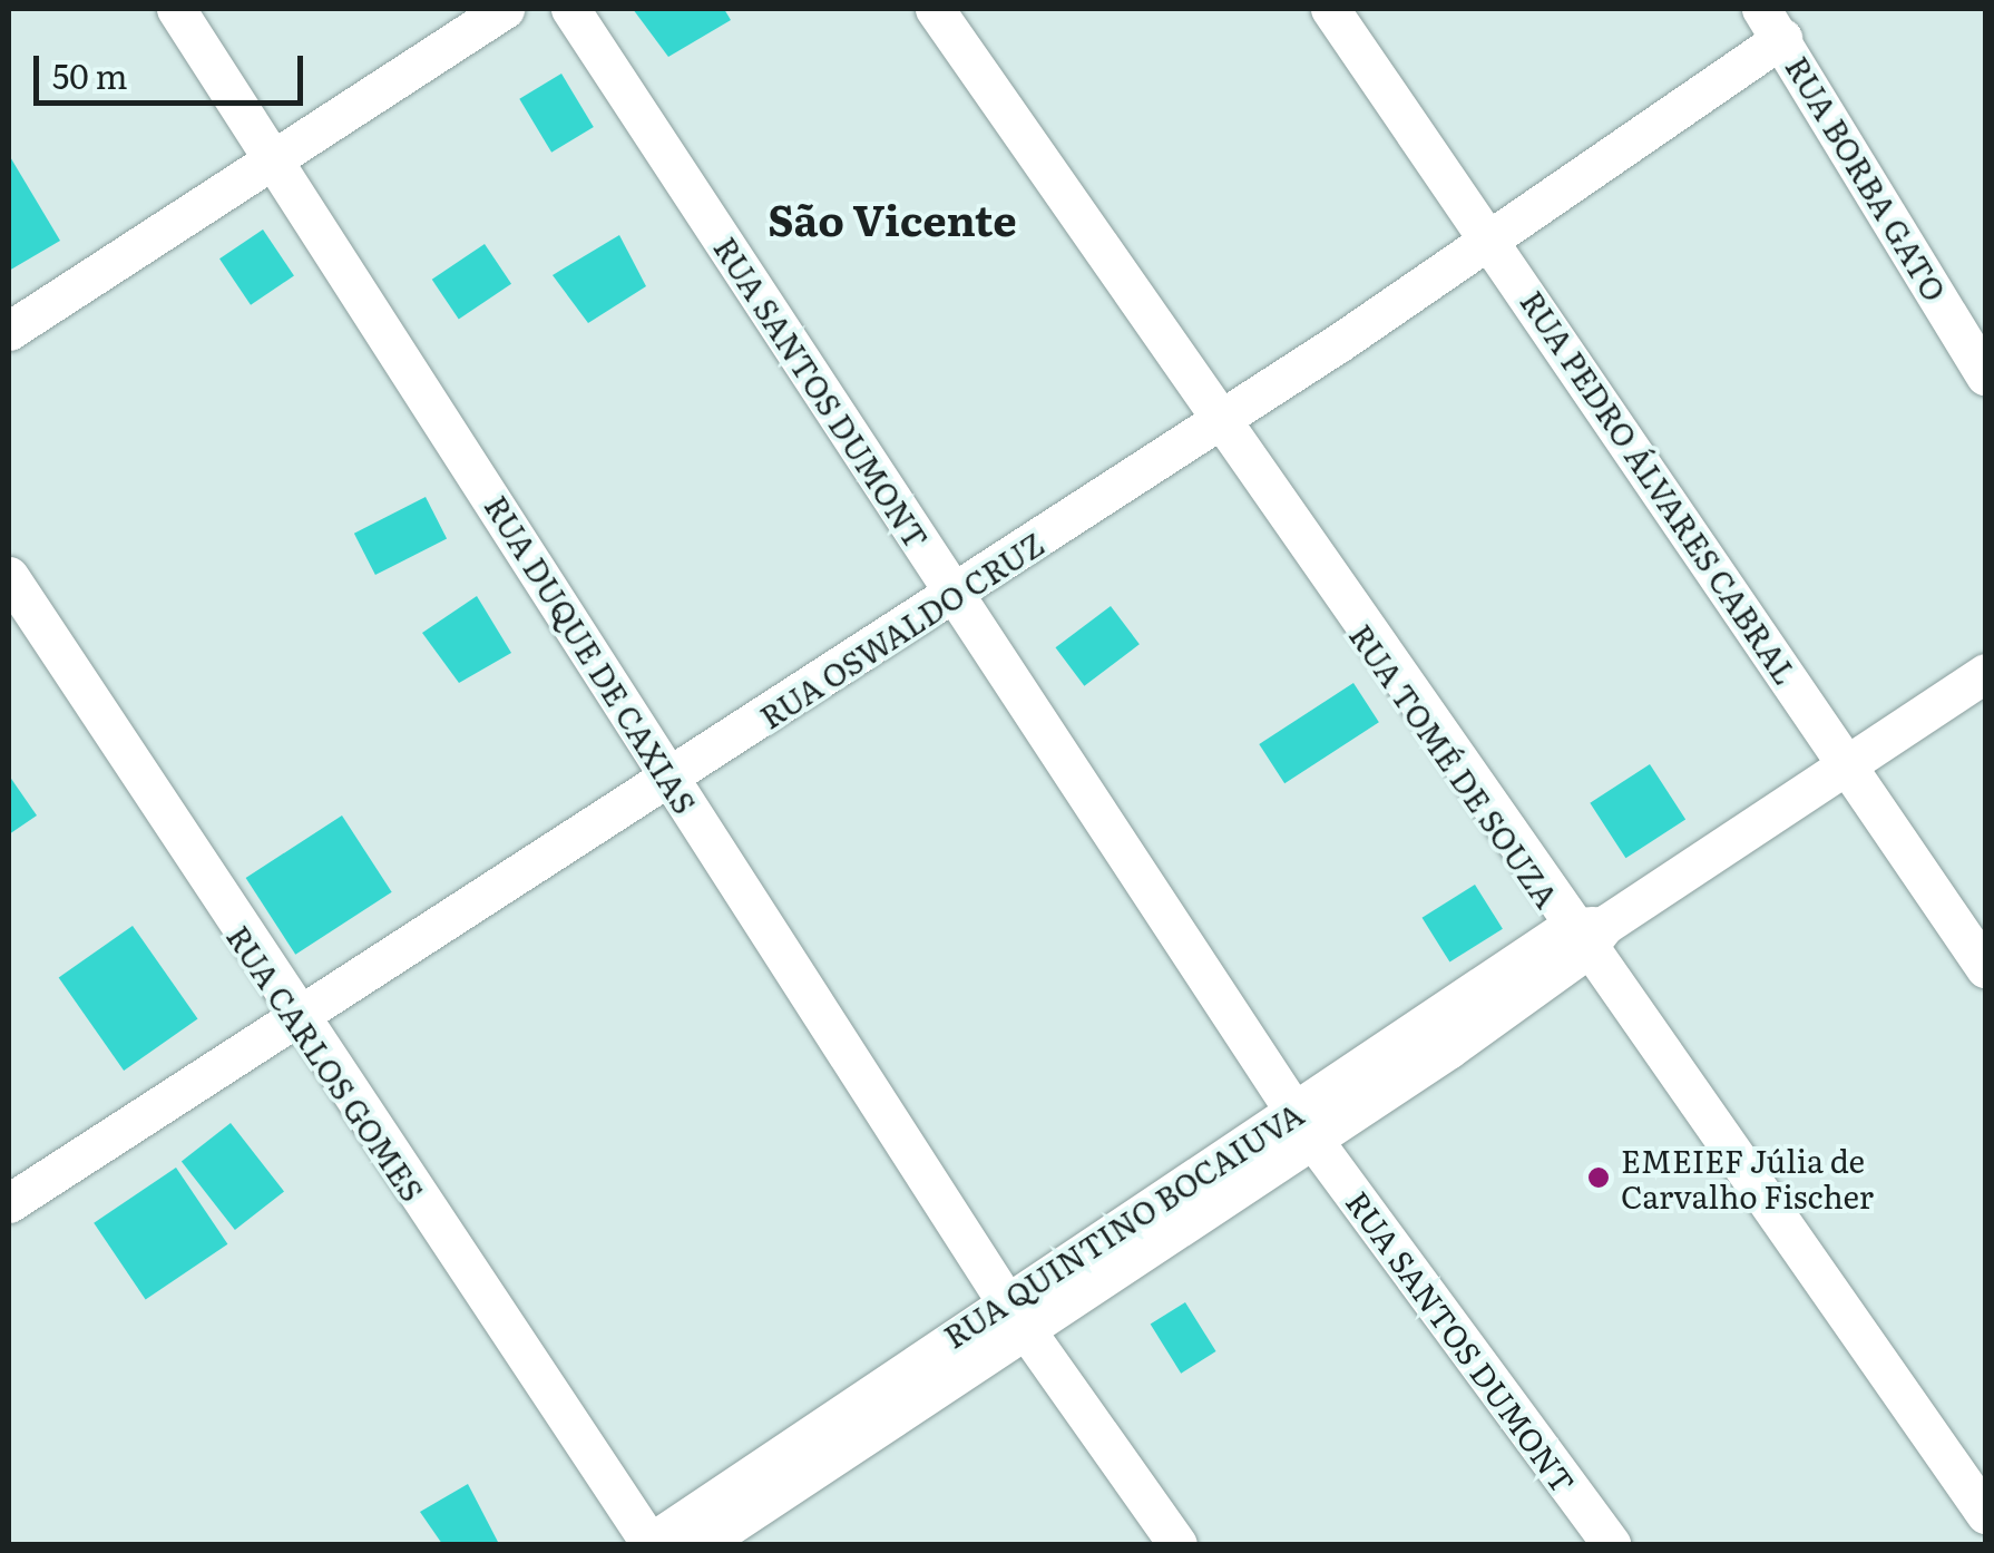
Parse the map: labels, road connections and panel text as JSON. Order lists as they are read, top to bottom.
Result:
{
  "streets": {
    "street": [
      "RUA BORBA GATO",
      "RUA SANTOS DUMONT",
      "RUA PEDRO ÁLVARES CABRAL",
      "RUA OSWALDO CRUZ",
      "RUA DUQUE DE CAXIAS",
      "RUA TOMÉ DE SOUZA",
      "RUA CARLOS GOMES",
      "RUA QUINTINO BOCAIUVA"
    ]
  },
  "crossings": [
    ["RUA BORBA GATO", "RUA OSWALDO CRUZ"],
    ["RUA SANTOS DUMONT", "RUA OSWALDO CRUZ"],
    ["RUA SANTOS DUMONT", "RUA QUINTINO BOCAIUVA"],
    ["RUA PEDRO ÁLVARES CABRAL", "RUA OSWALDO CRUZ"],
    ["RUA PEDRO ÁLVARES CABRAL", "RUA QUINTINO BOCAIUVA"],
    ["RUA OSWALDO CRUZ", "RUA DUQUE DE CAXIAS"],
    ["RUA OSWALDO CRUZ", "RUA TOMÉ DE SOUZA"],
    ["RUA OSWALDO CRUZ", "RUA CARLOS GOMES"],
    ["RUA DUQUE DE CAXIAS", "RUA QUINTINO BOCAIUVA"],
    ["RUA TOMÉ DE SOUZA", "RUA QUINTINO BOCAIUVA"],
    ["RUA CARLOS GOMES", "RUA QUINTINO BOCAIUVA"]
  ],
  "districts": ["São Vicente"],
  "places": ["EMEIEF Júlia de Carvalho Fischer"],
  "scale_bar": "50 m"
}
